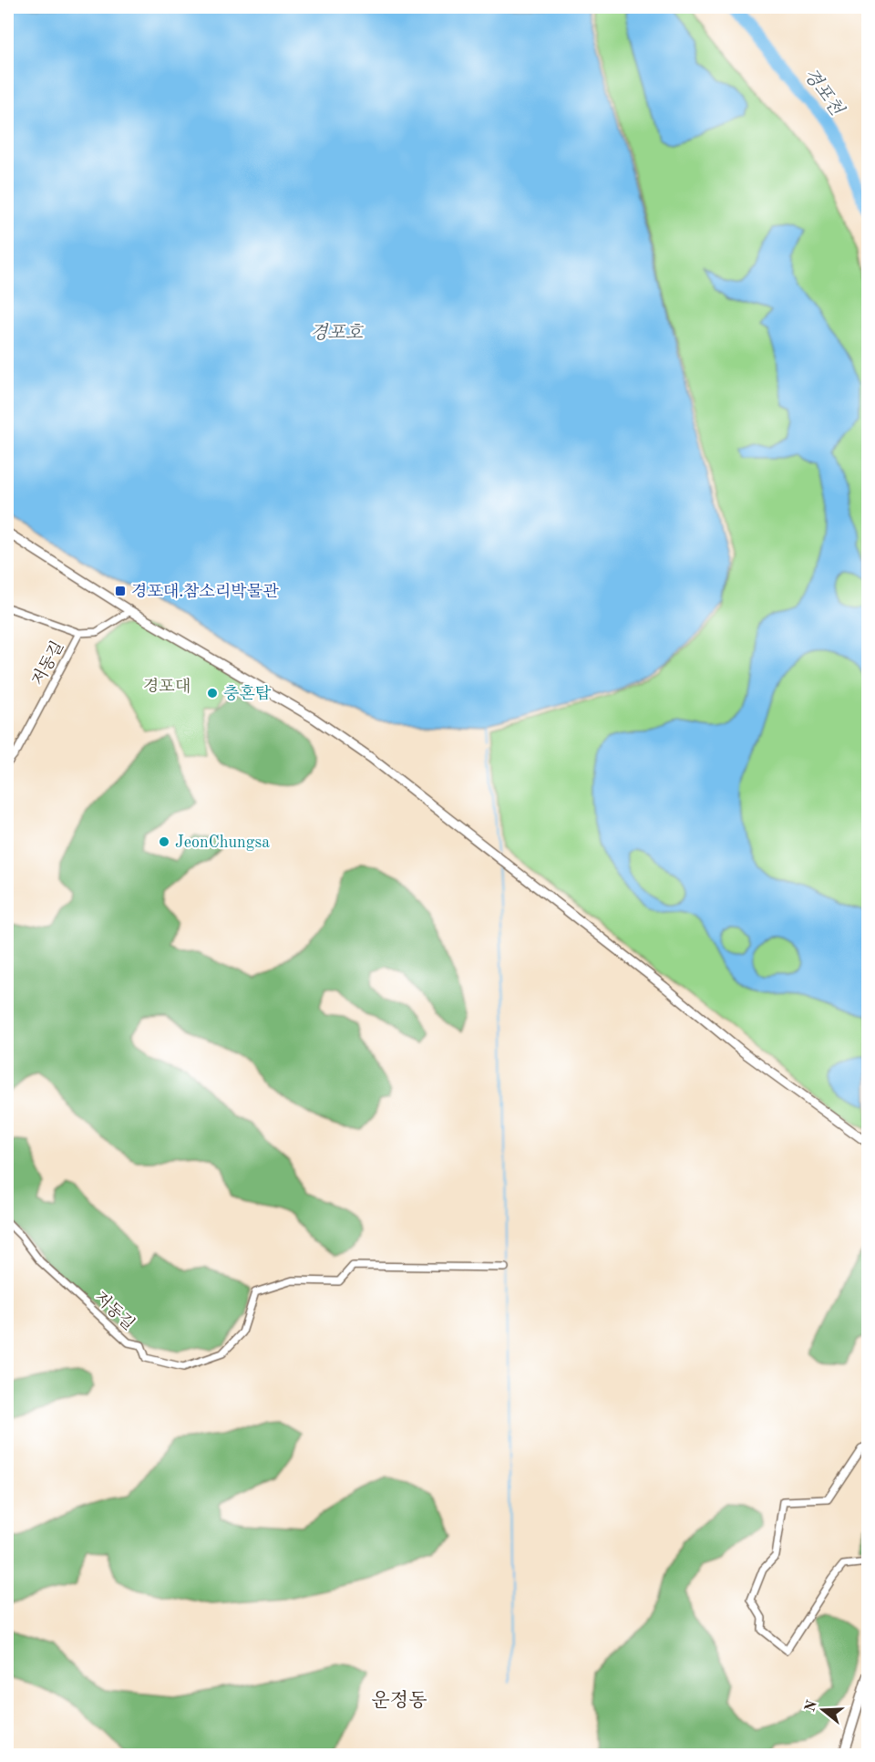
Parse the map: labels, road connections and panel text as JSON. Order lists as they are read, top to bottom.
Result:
{
  "streets": {
    "street": ["저동길"]
  },
  "districts": ["운정동"],
  "water": ["경포천", "경포호"],
  "parks": ["경포대"],
  "places": {
    "transit": ["경포대.참소리박물관"],
    "other": ["충혼탑", "JeonChungsa"]
  },
  "north": "left"
}
